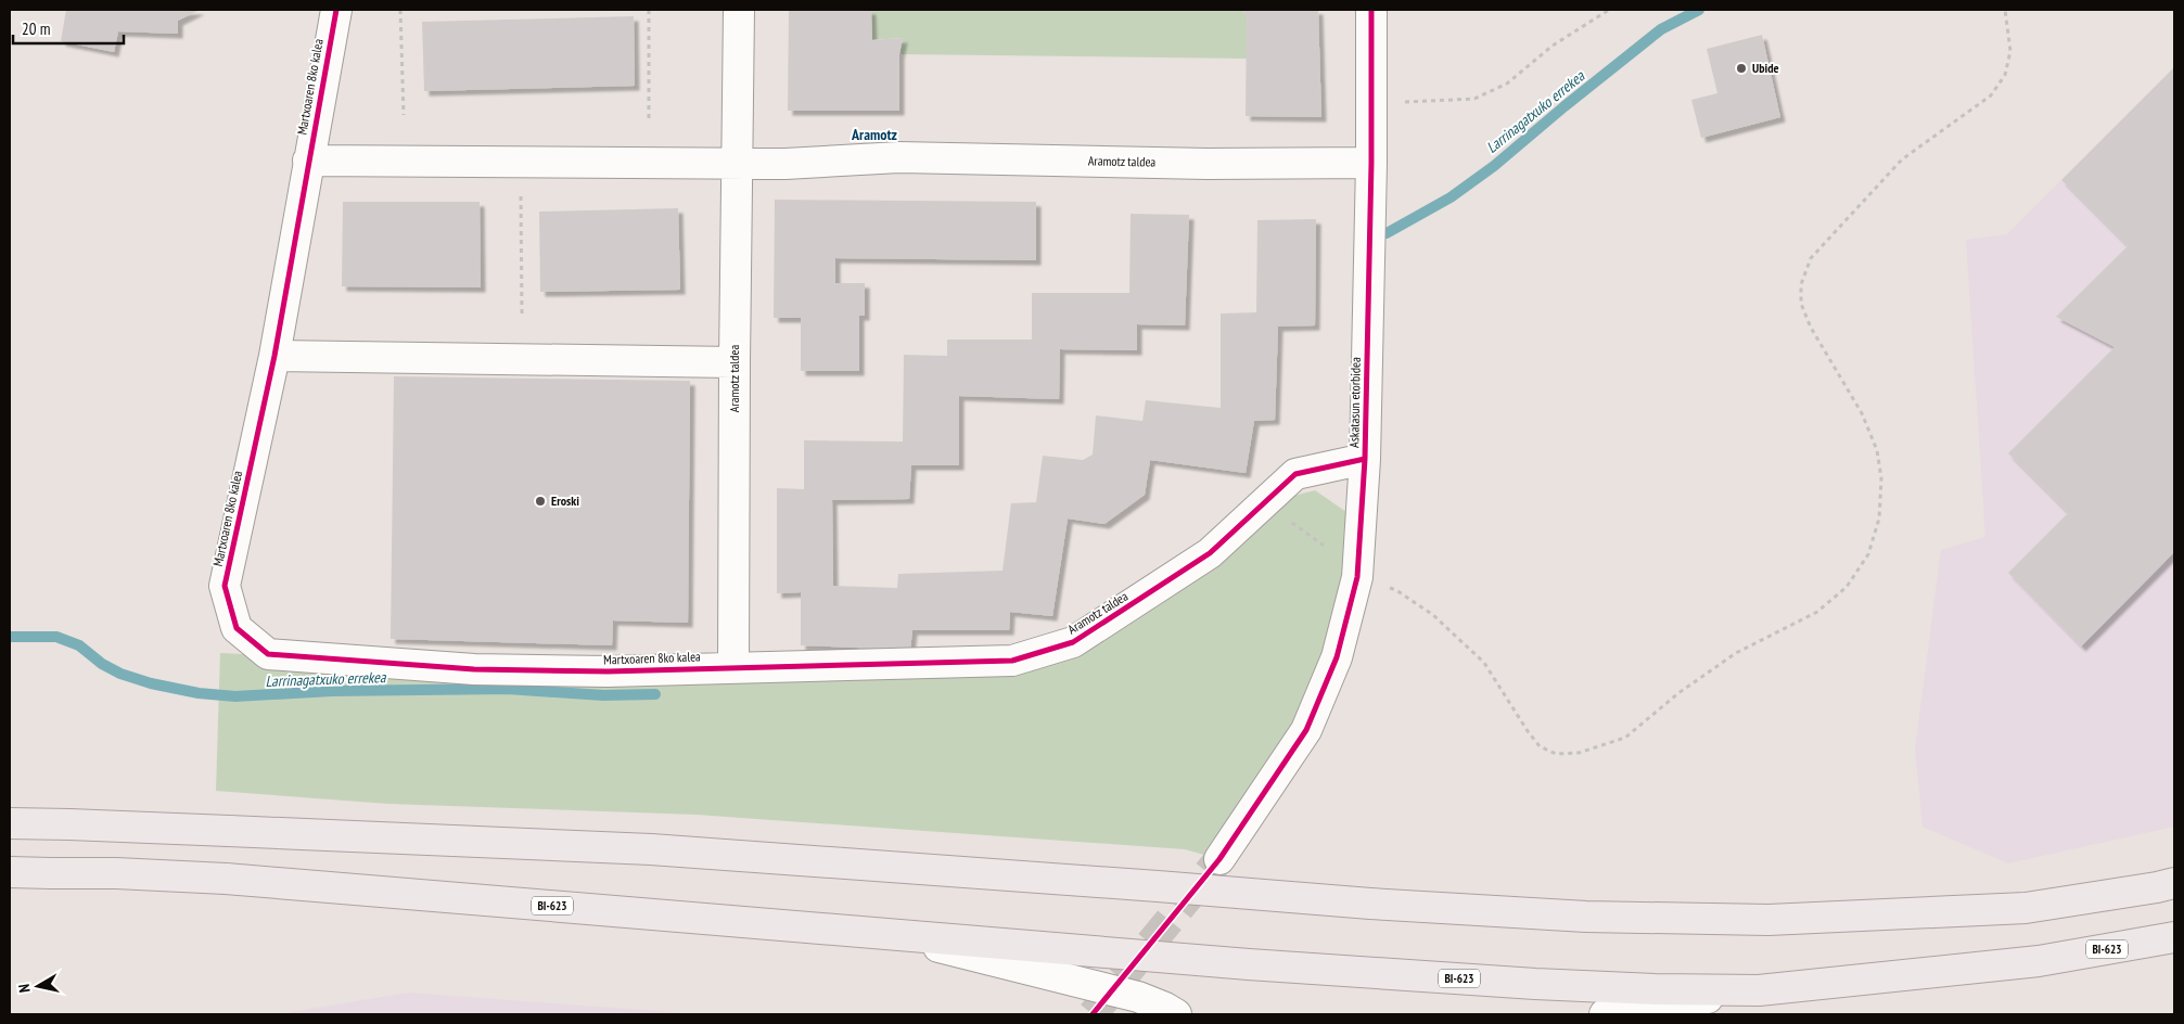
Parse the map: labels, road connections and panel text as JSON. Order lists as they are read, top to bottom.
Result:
{
  "streets": {
    "main road": ["BI-623"],
    "street": ["Martxoaren 8ko kalea", "Aramotz taldea", "Askatasun etorbidea"]
  },
  "crossings": [
    ["Martxoaren 8ko kalea", "Aramotz taldea"],
    ["Aramotz taldea", "Askatasun etorbidea"]
  ],
  "districts": ["Aramotz"],
  "water": ["Larrinagatxuko errekea"],
  "places": ["Ubide", "Eroski"],
  "scale_bar": "20 m",
  "north": "left"
}
